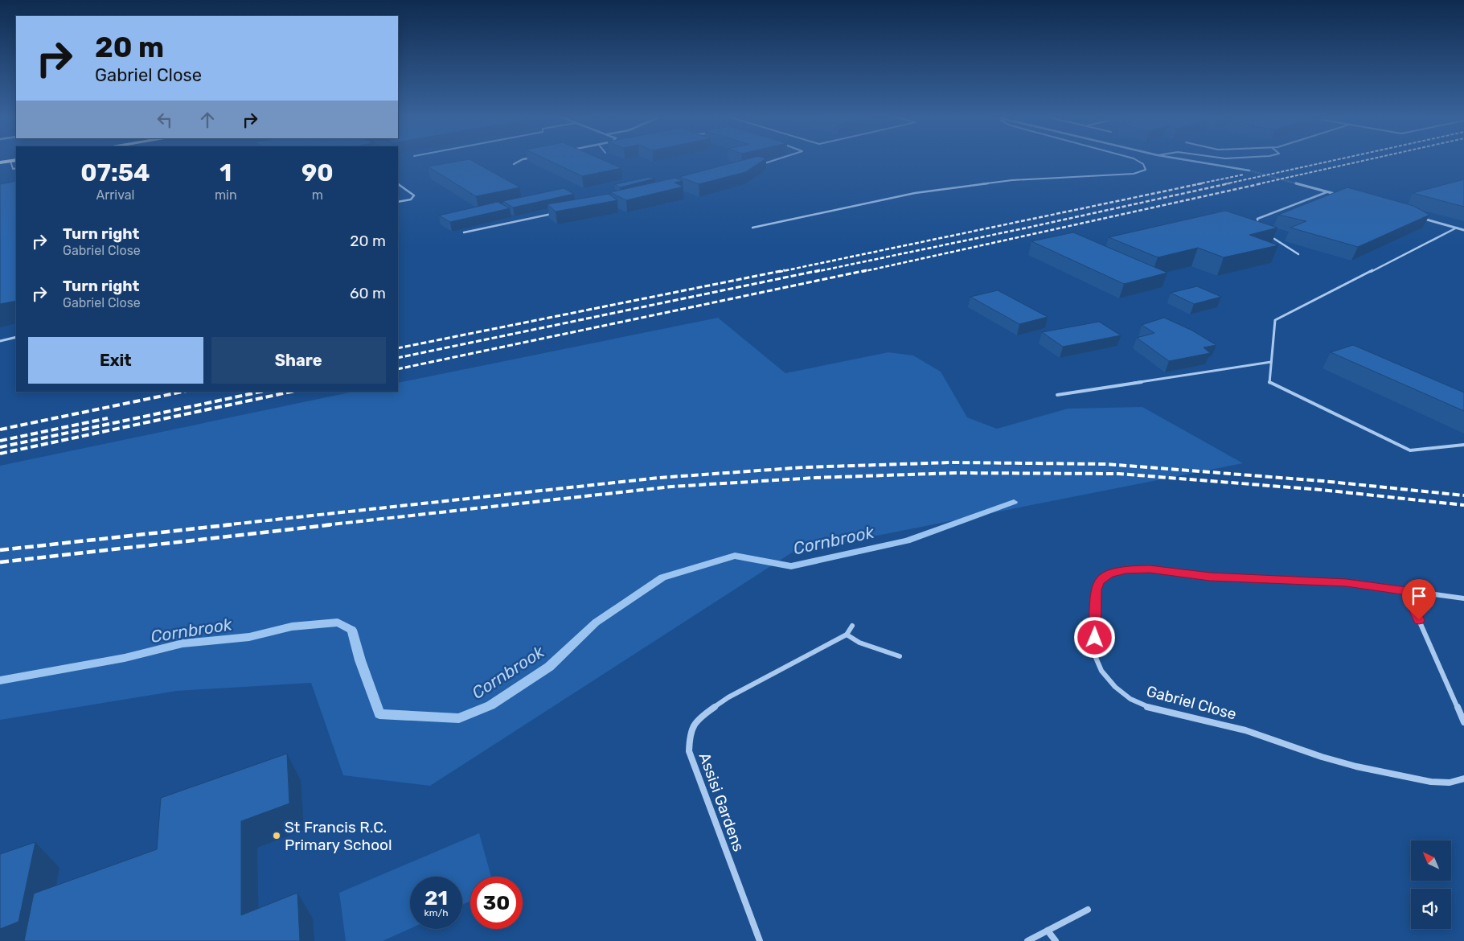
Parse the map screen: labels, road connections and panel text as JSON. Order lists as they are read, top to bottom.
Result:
{
  "streets": {
    "street": ["Gabriel Close", "Assisi Gardens"]
  },
  "water": ["Cornbrook"],
  "places": ["St Francis R.C. Primary School"],
  "north": "top left",
  "page": {
    "turn": ["20 m", "Gabriel Close"],
    "eta": [
      "07:54",
      "Arrival",
      "1",
      "min",
      "90",
      "m"
    ],
    "list": [
      {
        "name": "Turn right",
        "note": "Gabriel Close",
        "value": "20 m"
      },
      {
        "name": "Turn right",
        "note": "Gabriel Close",
        "value": "60 m"
      }
    ],
    "buttons": ["Exit", "Share"],
    "speed": "21 km/h",
    "limit": "30"
  }
}
